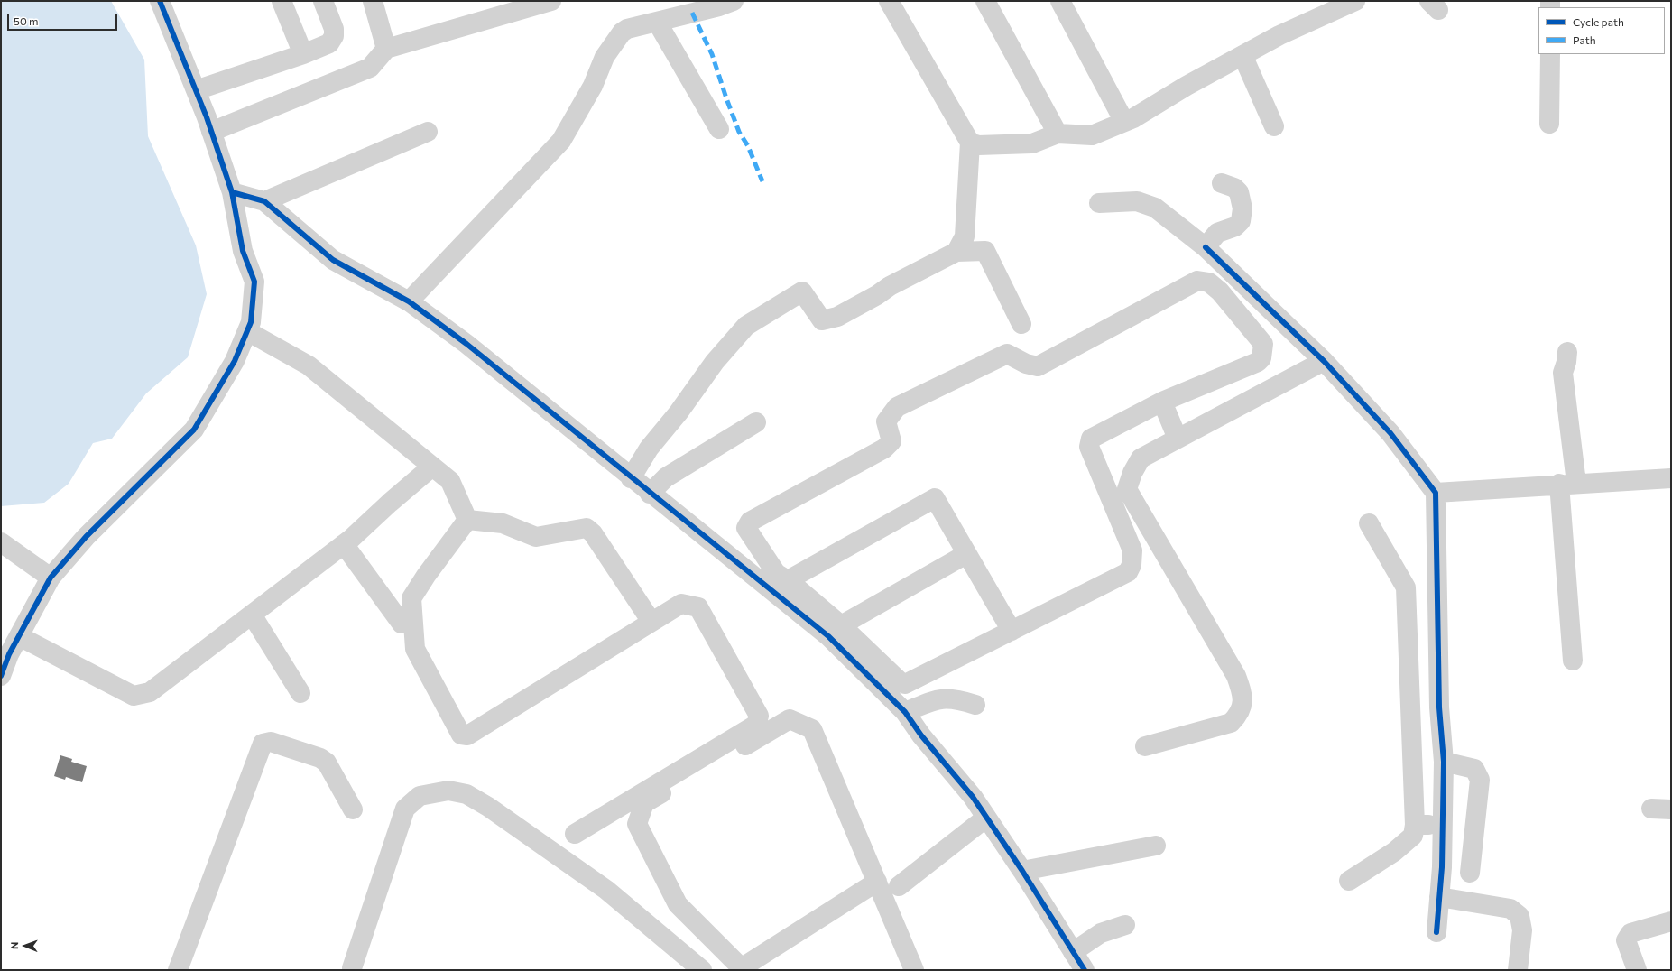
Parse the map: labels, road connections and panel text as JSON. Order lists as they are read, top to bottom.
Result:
{
  "legend": ["Cycle path", "Path"],
  "scale_bar": "50 m",
  "north": "left"
}
